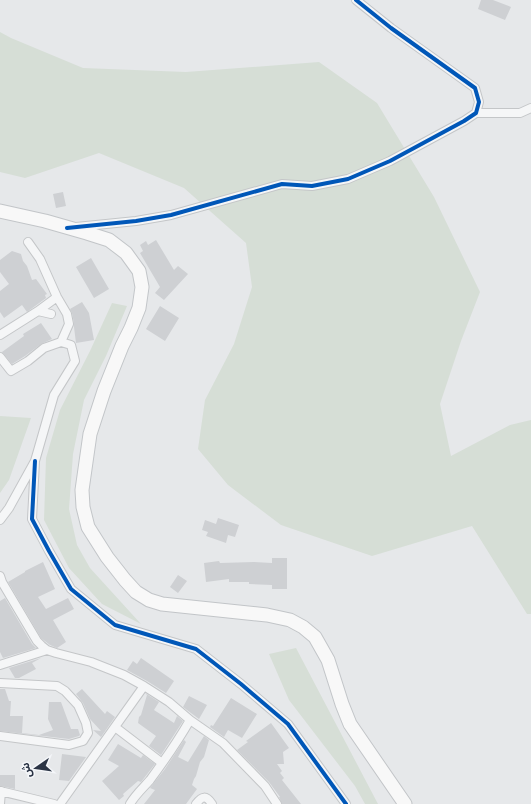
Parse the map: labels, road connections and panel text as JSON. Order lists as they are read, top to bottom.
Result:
{
  "north": "left"
}
